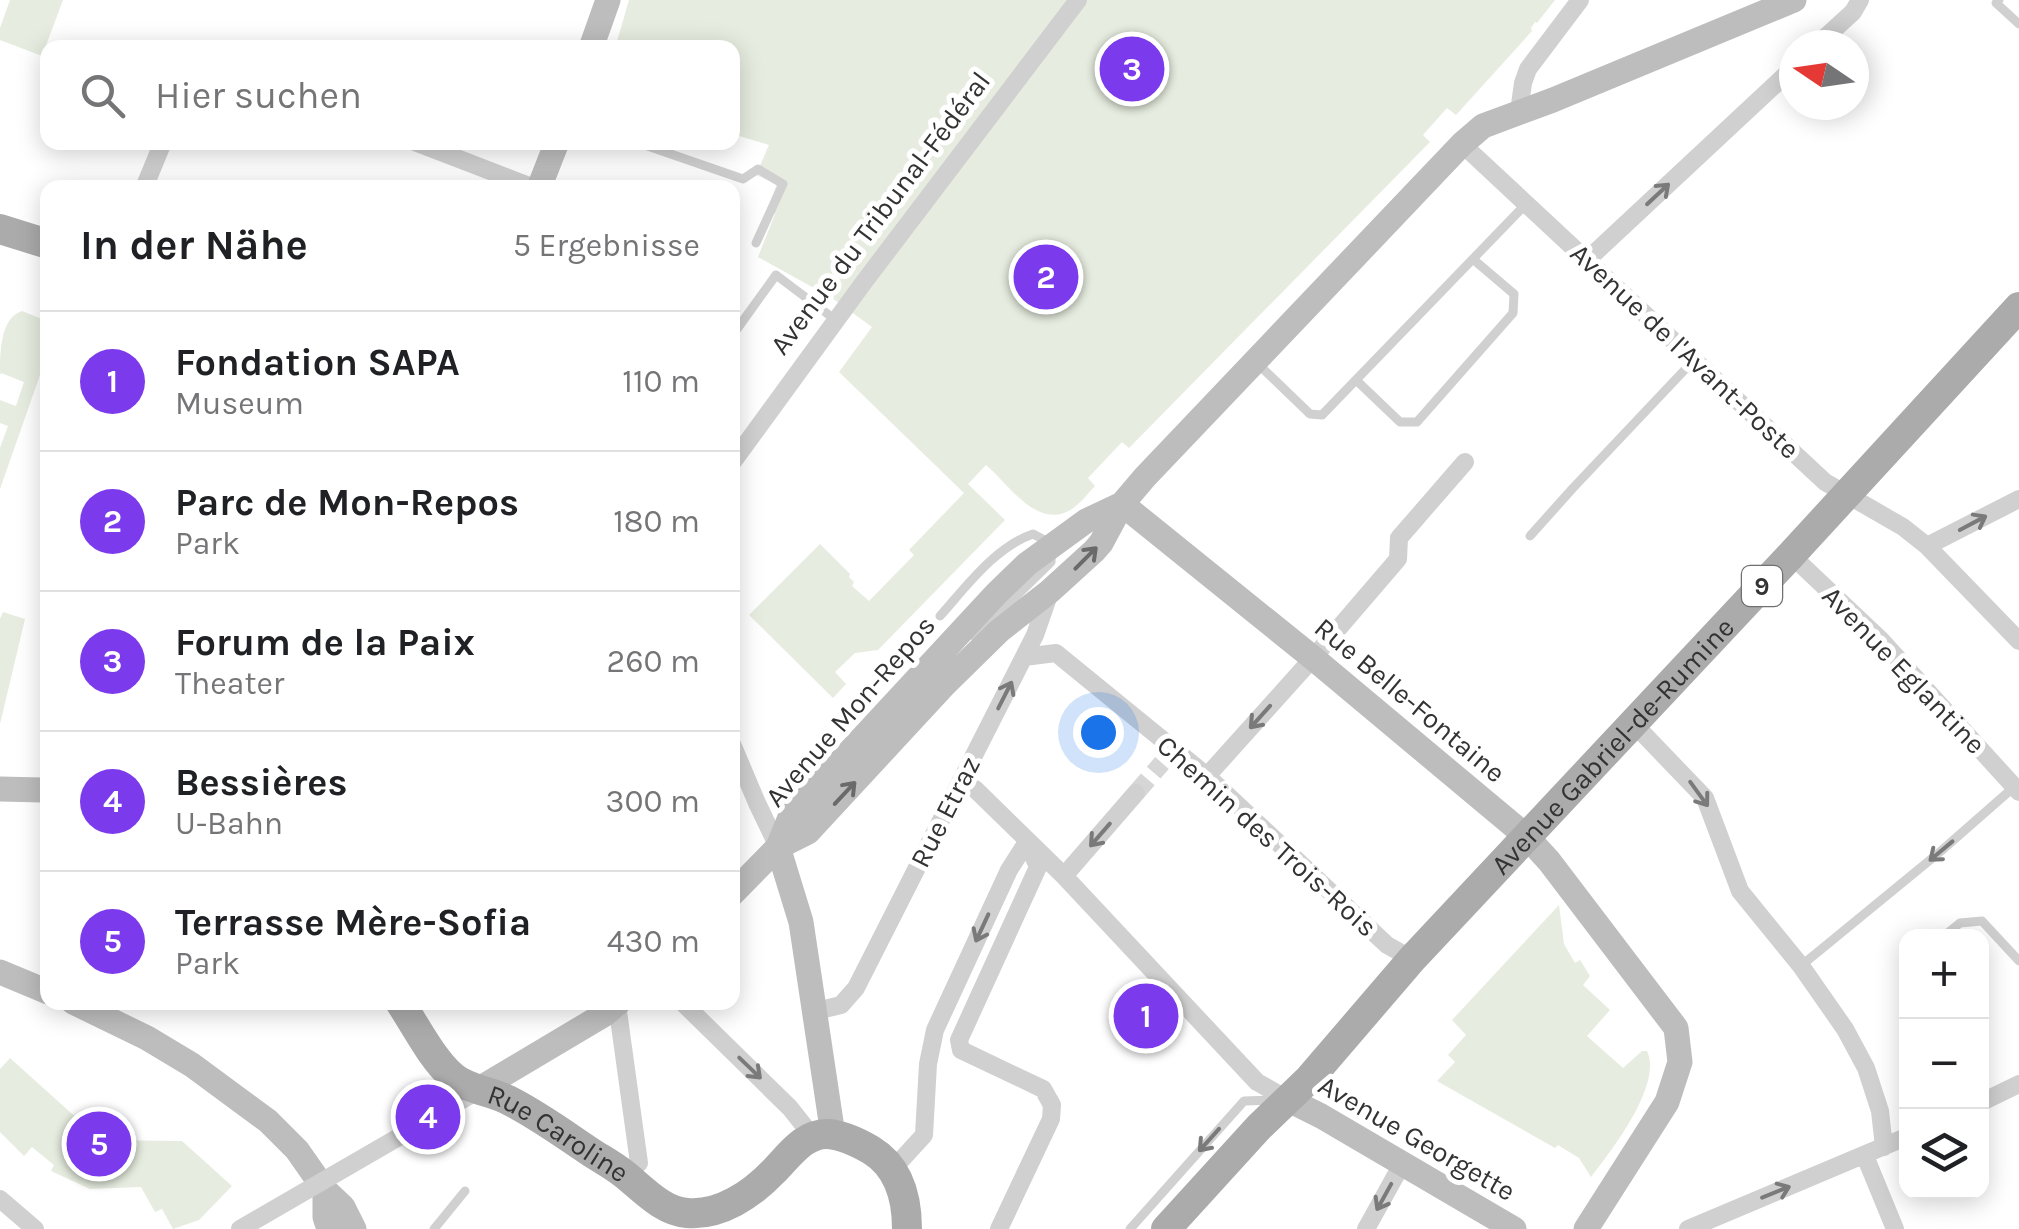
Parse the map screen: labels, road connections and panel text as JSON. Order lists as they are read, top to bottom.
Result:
{
  "streets": {
    "main road": [
      "9",
      "Rue Belle-Fontaine",
      "Avenue Mon-Repos",
      "Avenue Gabriel-de-Rumine",
      "Rue Caroline",
      "Avenue Georgette"
    ],
    "street": [
      "Avenue du Tribunal-Fédéral",
      "Avenue de l'Avant-Poste",
      "Avenue Eglantine",
      "Rue Etraz",
      "Chemin des Trois-Rois"
    ]
  },
  "crossings": [
    ["Avenue de l'Avant-Poste", "Avenue Mon-Repos"],
    ["Avenue de l'Avant-Poste", "Avenue Gabriel-de-Rumine"],
    ["9", "Avenue Gabriel-de-Rumine"],
    ["9", "Avenue Georgette"],
    ["Avenue Eglantine", "Avenue Gabriel-de-Rumine"],
    ["Rue Belle-Fontaine", "Avenue Mon-Repos"],
    ["Rue Belle-Fontaine", "Avenue Gabriel-de-Rumine"],
    ["Avenue Mon-Repos", "Rue Etraz"],
    ["Avenue Gabriel-de-Rumine", "Chemin des Trois-Rois"],
    ["Avenue Gabriel-de-Rumine", "Avenue Georgette"],
    ["Rue Etraz", "Chemin des Trois-Rois"]
  ],
  "one_way": ["Avenue Eglantine"],
  "north": "left",
  "page": {
    "pins": [
      "3",
      "2",
      "1",
      "4",
      "5"
    ],
    "search": "Hier suchen",
    "heading": ["In der Nähe", "5 Ergebnisse"],
    "list": [
      {
        "mark": "1",
        "name": "Fondation SAPA",
        "note": "Museum",
        "value": "110 m"
      },
      {
        "mark": "2",
        "name": "Parc de Mon-Repos",
        "note": "Park",
        "value": "180 m"
      },
      {
        "mark": "3",
        "name": "Forum de la Paix",
        "note": "Theater",
        "value": "260 m"
      },
      {
        "mark": "4",
        "name": "Bessières",
        "note": "U-Bahn",
        "value": "300 m"
      },
      {
        "mark": "5",
        "name": "Terrasse Mère-Sofia",
        "note": "Park",
        "value": "430 m"
      }
    ],
    "map_buttons": ["+", "−"]
  }
}
